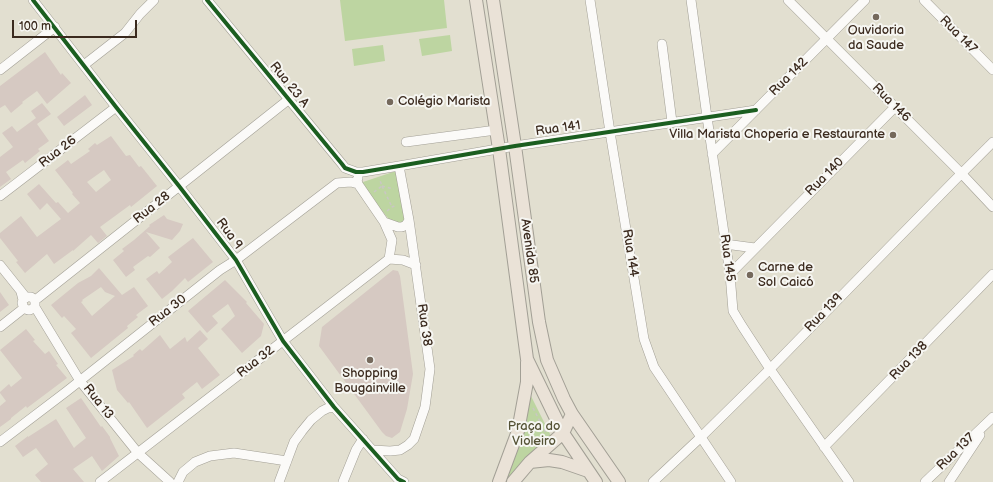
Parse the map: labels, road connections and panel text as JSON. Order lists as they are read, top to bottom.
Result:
{
  "streets": {
    "main road": ["Avenida 85"],
    "street": [
      "Rua 147",
      "Rua 142",
      "Rua 23 A",
      "Rua 146",
      "Rua 141",
      "Rua 26",
      "Rua 140",
      "Rua 28",
      "Rua 9",
      "Rua 144",
      "Rua 145",
      "Rua 30",
      "Rua 139",
      "Rua 38",
      "Rua 138",
      "Rua 32",
      "Rua 13",
      "Rua 137"
    ]
  },
  "crossings": [
    ["Rua 142", "Rua 146"],
    ["Rua 142", "Rua 141"],
    ["Rua 142", "Rua 145"],
    ["Rua 23 A", "Rua 141"],
    ["Rua 23 A", "Rua 28"],
    ["Rua 146", "Rua 140"],
    ["Rua 146", "Rua 139"],
    ["Rua 141", "Avenida 85"],
    ["Rua 141", "Rua 144"],
    ["Rua 141", "Rua 145"],
    ["Rua 141", "Rua 38"],
    ["Rua 26", "Rua 9"],
    ["Rua 140", "Rua 145"],
    ["Rua 28", "Rua 9"],
    ["Rua 28", "Rua 13"],
    ["Rua 9", "Rua 30"],
    ["Rua 9", "Rua 38"],
    ["Rua 9", "Rua 32"],
    ["Rua 144", "Rua 139"],
    ["Rua 145", "Rua 139"],
    ["Rua 145", "Rua 138"],
    ["Rua 30", "Rua 13"],
    ["Rua 32", "Rua 13"]
  ],
  "parks": ["Praça do Violeiro"],
  "places": [
    "Ouvidoria da Saude",
    "Colégio Marista",
    "Villa Marista Choperia e Restaurante",
    "Carne de Sol Caicó",
    "Shopping Bougainville"
  ],
  "scale_bar": "100 m"
}
